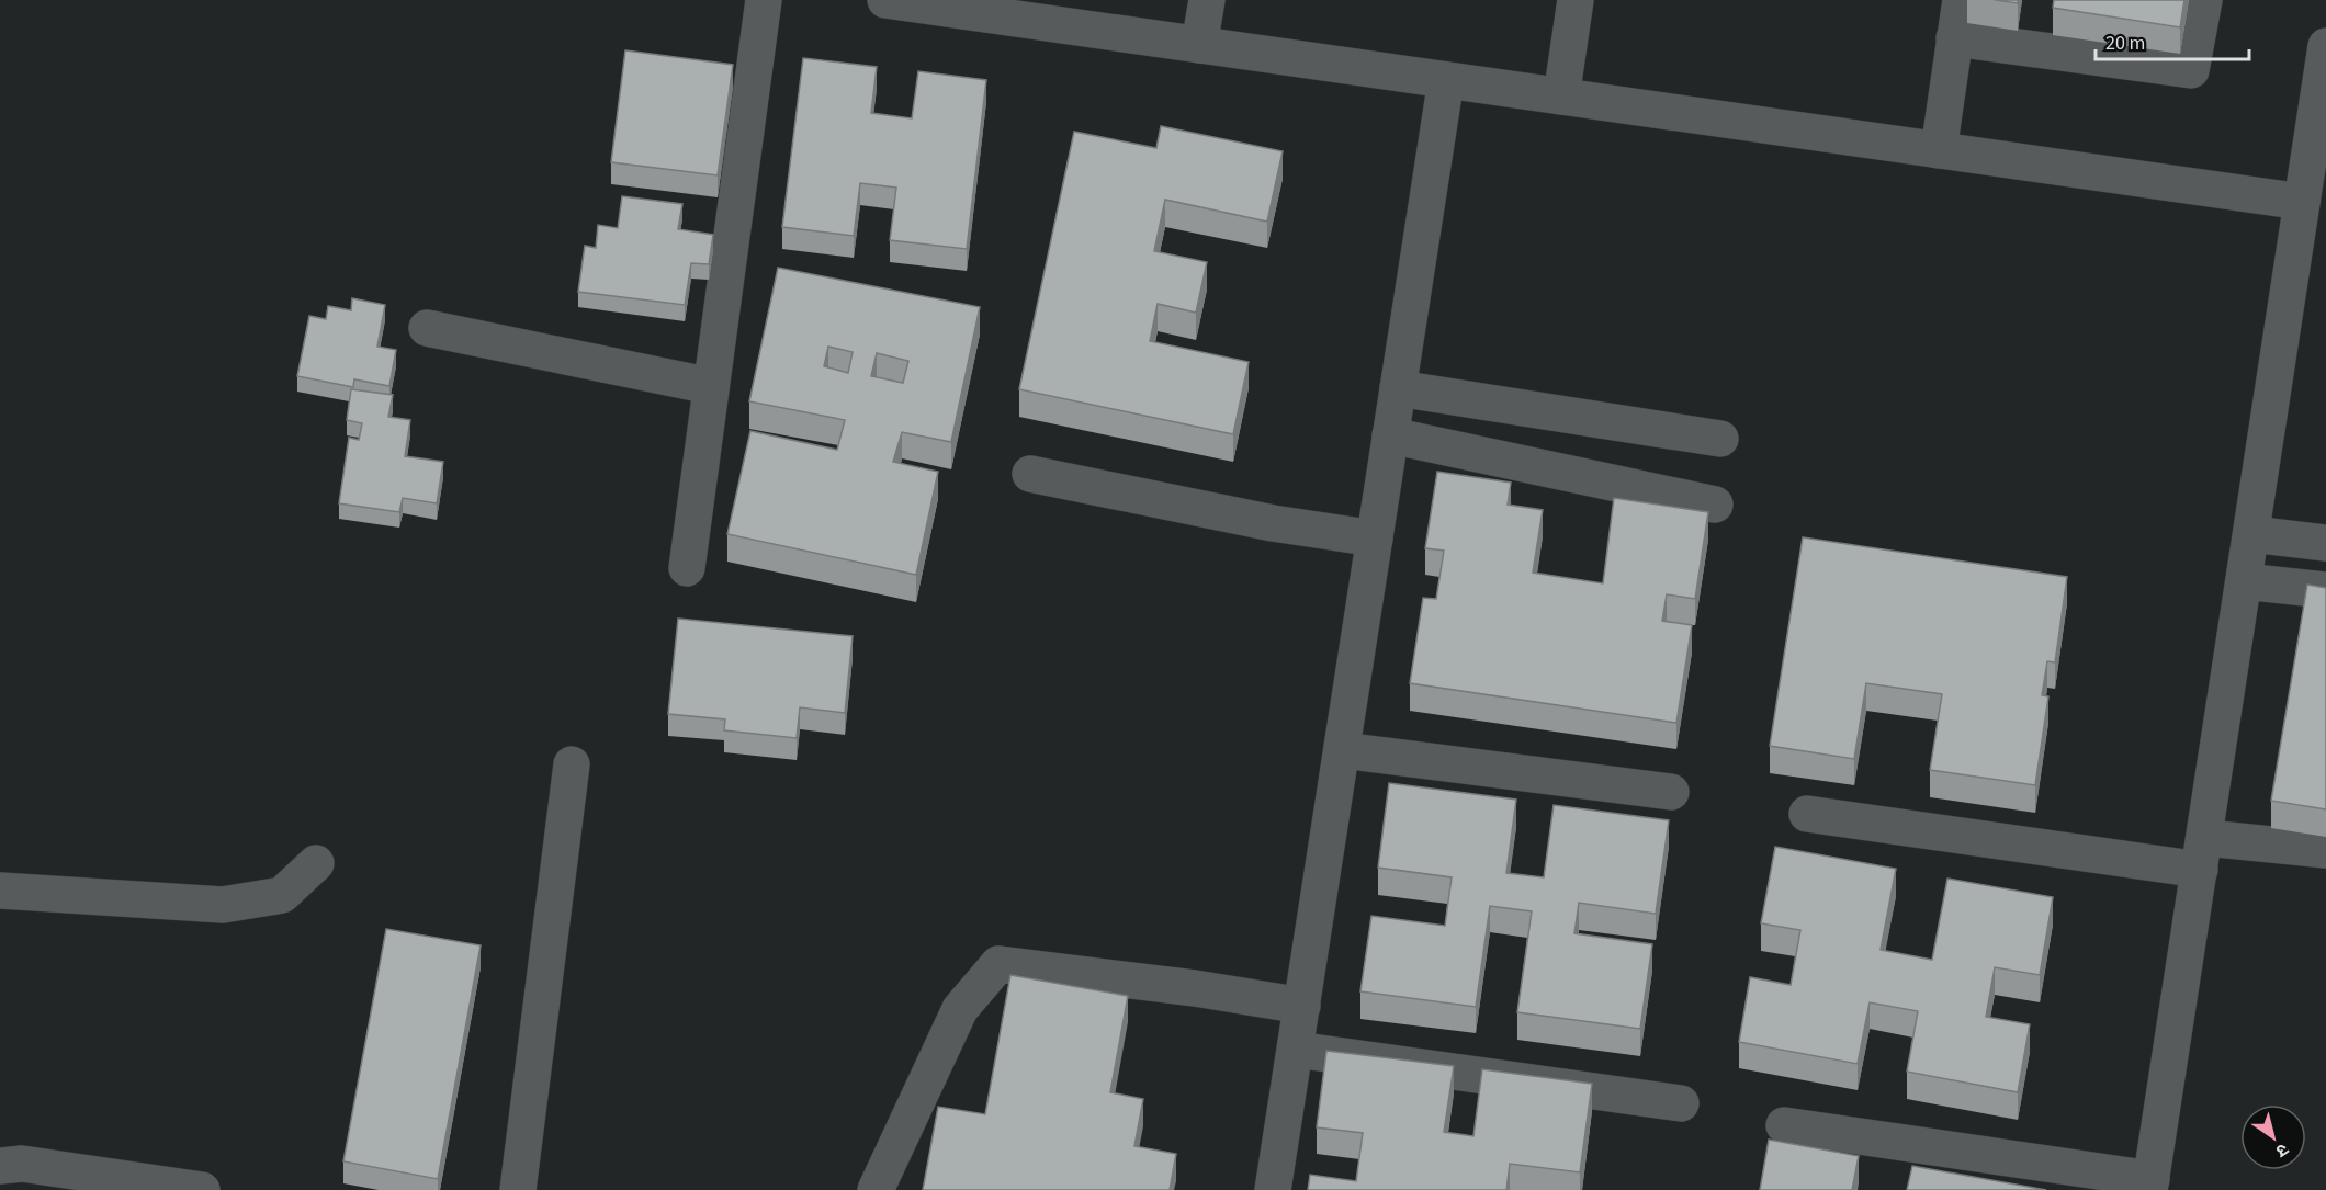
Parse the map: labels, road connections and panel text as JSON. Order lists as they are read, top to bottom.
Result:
{
  "scale_bar": "20 m",
  "north": "bottom right"
}
